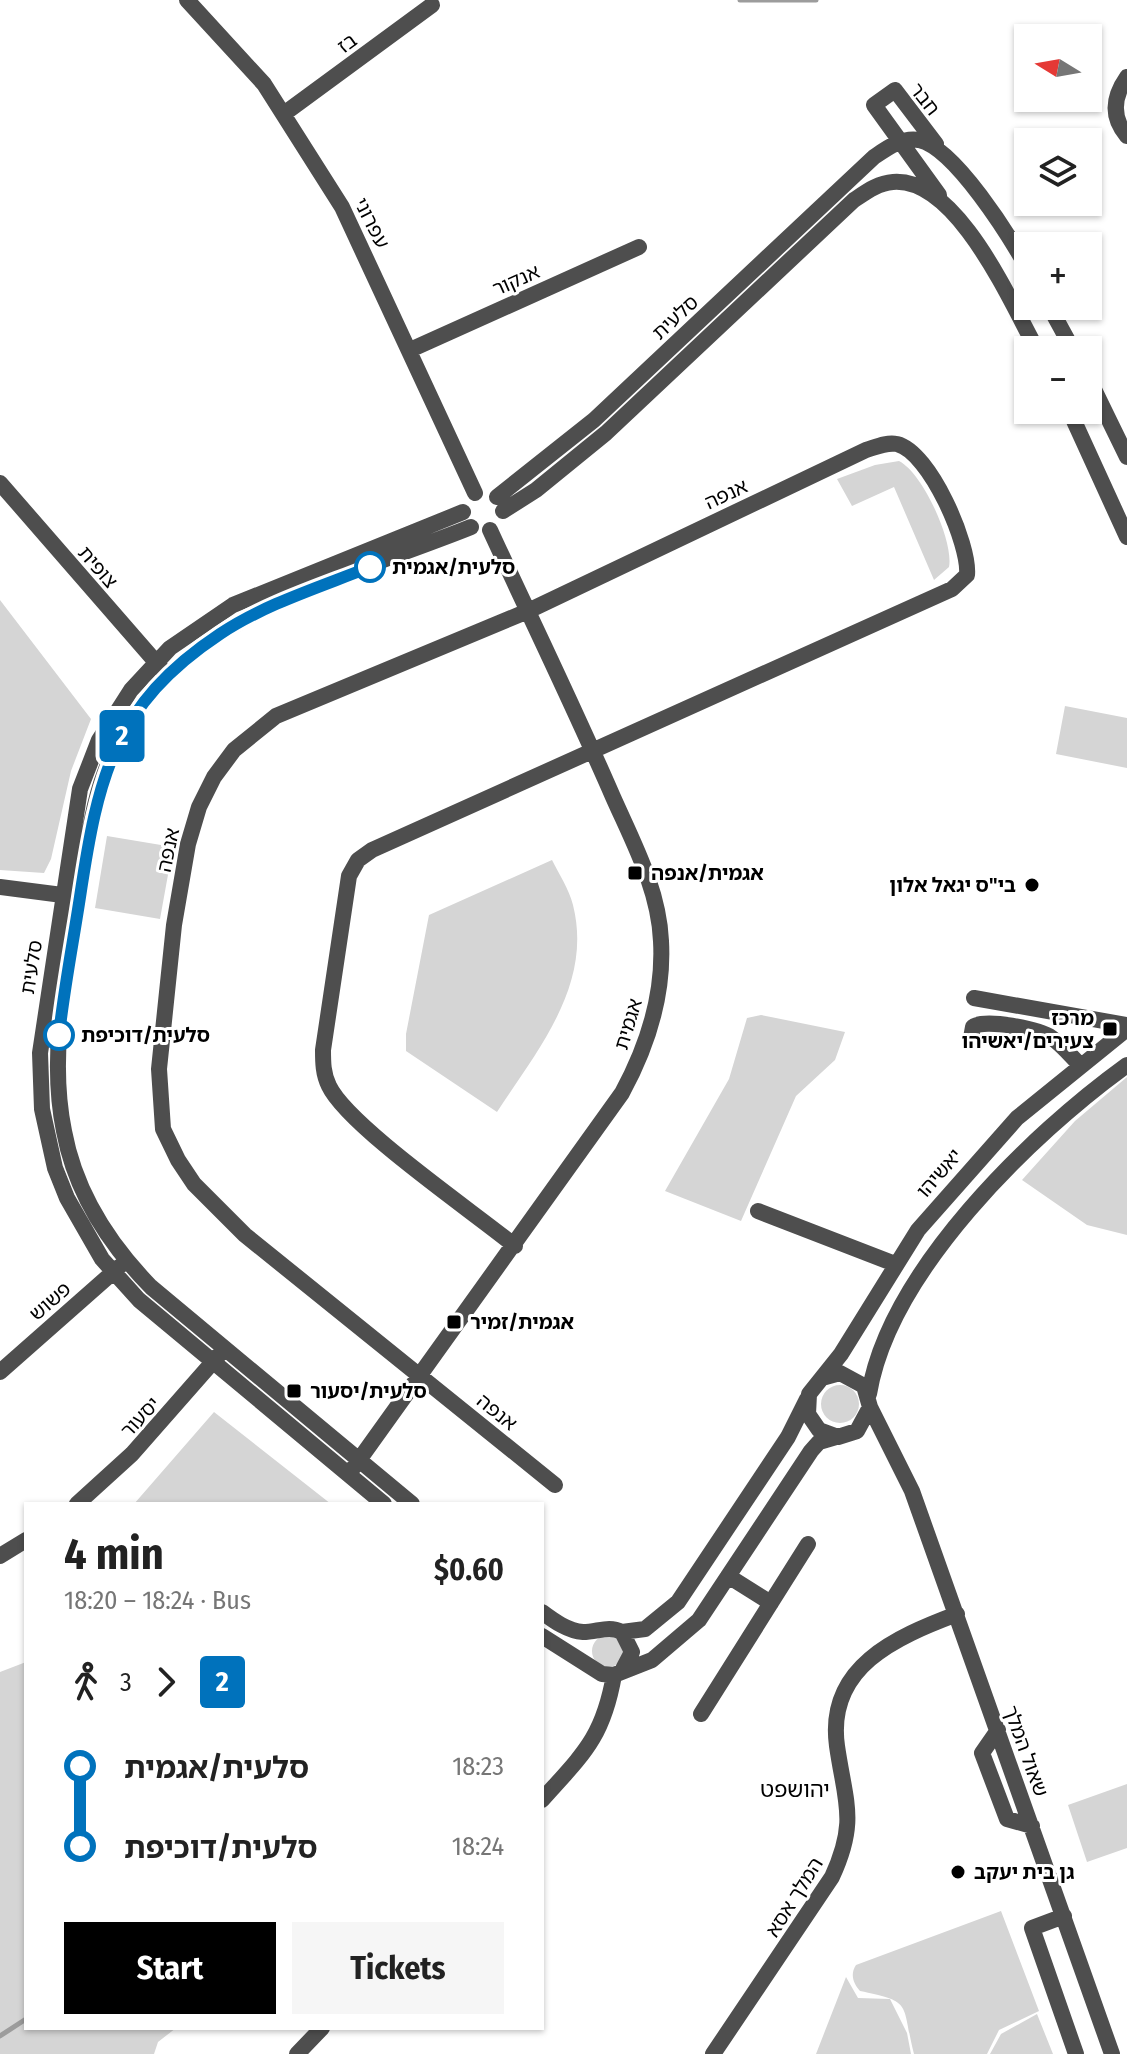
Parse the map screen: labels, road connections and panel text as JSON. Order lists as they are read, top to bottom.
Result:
{
  "streets": {
    "street": [
      "בז",
      "חבר",
      "עפרוני",
      "אנקור",
      "סלעית",
      "אנפה",
      "צופית",
      "אגמית",
      "יאשיהו",
      "פשוש",
      "יסעור",
      "שאול המלך",
      "המלך אסא"
    ]
  },
  "crossings": [
    ["בז", "עפרוני"],
    ["חבר", "סלעית"],
    ["עפרוני", "אנקור"],
    ["עפרוני", "סלעית"],
    ["עפרוני", "אגמית"],
    ["סלעית", "צופית"],
    ["סלעית", "אגמית"],
    ["סלעית", "פשוש"],
    ["סלעית", "יסעור"],
    ["אנפה", "אגמית"],
    ["יאשיהו", "שאול המלך"],
    ["שאול המלך", "המלך אסא"]
  ],
  "districts": ["יהושפט"],
  "places": {
    "other": [
      "סלעית/אגמית",
      "בי\"ס יגאל אלון",
      "סלעית/דוכיפת",
      "גן בית יעקב"
    ],
    "transit": [
      "אגמית/אנפה",
      "מרכז צעירים/יאשיהו",
      "אגמית/זמיר",
      "סלעית/יסעור"
    ]
  },
  "lines": ["bus line 2"],
  "north": "left",
  "page": {
    "on_map": "2",
    "map_buttons": ["+", "−"],
    "heading": ["4 min", "18:20 – 18:24 · Bus", "$0.60"],
    "legs": ["3", "2"],
    "list": [
      {
        "name": "סלעית/אגמית",
        "value": "18:23"
      },
      {
        "name": "סלעית/דוכיפת",
        "value": "18:24"
      }
    ],
    "buttons": ["Start", "Tickets"]
  }
}
